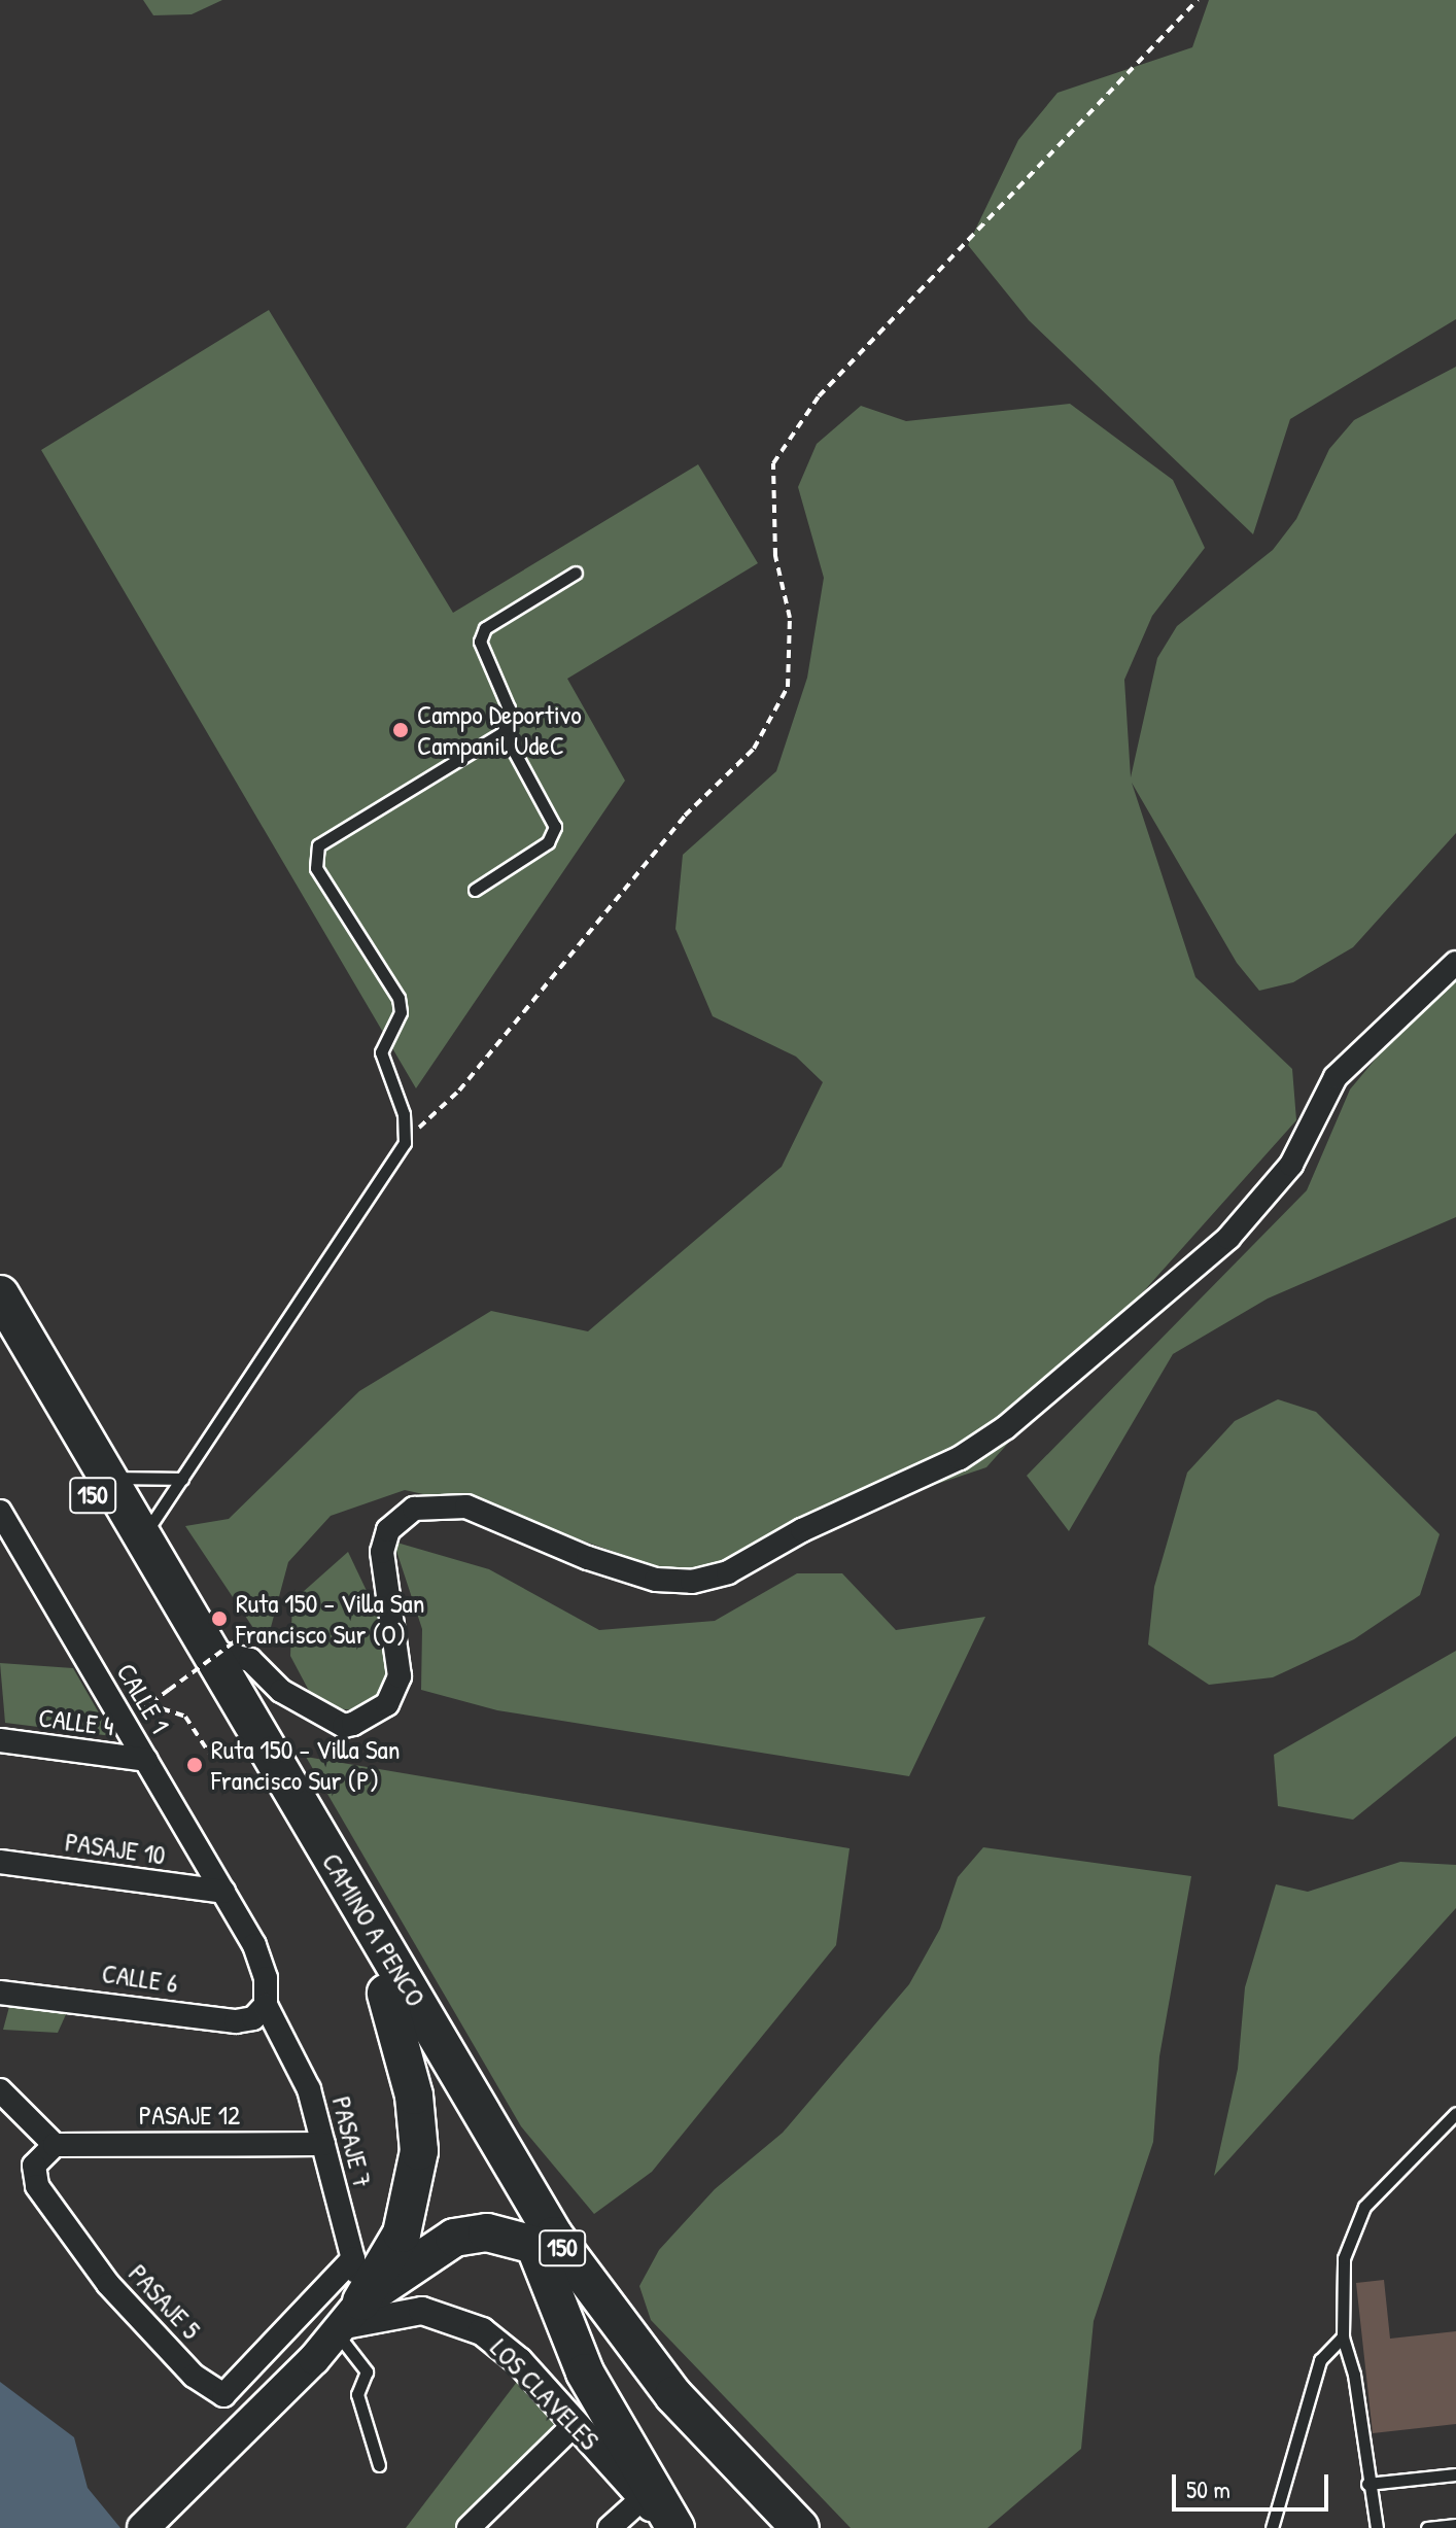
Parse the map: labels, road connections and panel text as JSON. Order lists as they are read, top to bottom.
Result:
{
  "streets": {
    "highway": ["150", "CAMINO A PENCO"],
    "street": [
      "CALLE 1",
      "CALLE 4",
      "PASAJE 10",
      "CALLE 6",
      "PASAJE 12",
      "PASAJE 7",
      "PASAJE 5",
      "LOS CLAVELES"
    ]
  },
  "crossings": [
    ["CALLE 1", "CALLE 4"],
    ["CALLE 1", "PASAJE 10"],
    ["CALLE 1", "CALLE 6"],
    ["CALLE 1", "PASAJE 7"],
    ["CALLE 6", "PASAJE 7"],
    ["PASAJE 12", "PASAJE 7"],
    ["PASAJE 12", "PASAJE 5"],
    ["PASAJE 7", "PASAJE 5"],
    ["PASAJE 7", "LOS CLAVELES"]
  ],
  "places": ["Campo Deportivo Campanil UdeC", "Ruta 150 - Villa San Francisco Sur (O)", "Ruta 150 - Villa San Francisco Sur (P)"],
  "scale_bar": "50 m"
}
